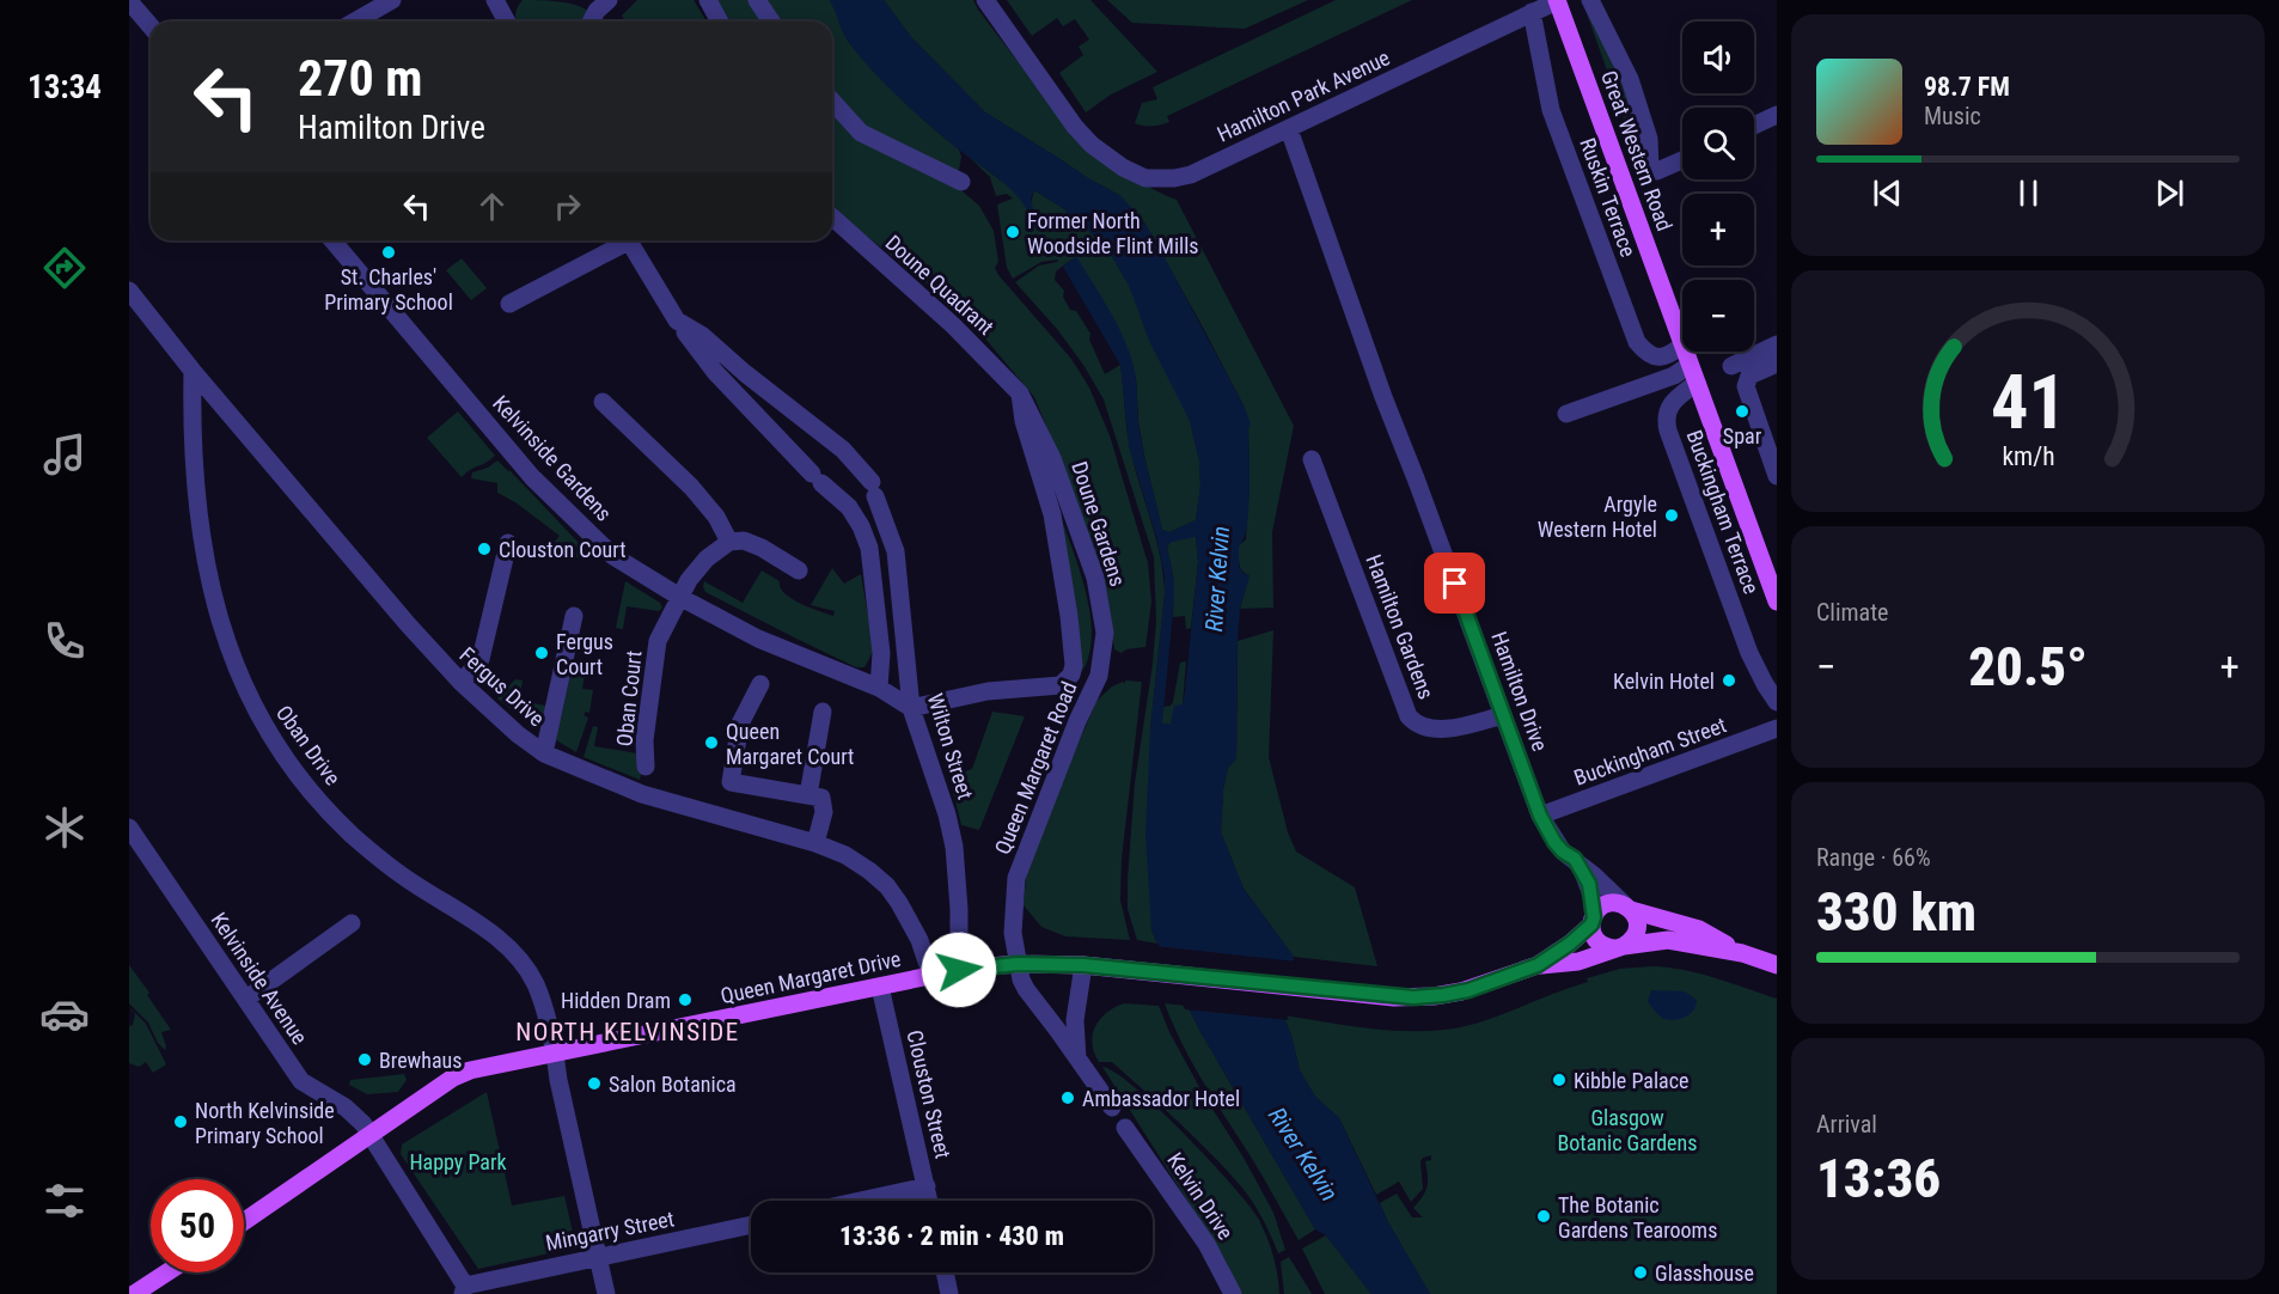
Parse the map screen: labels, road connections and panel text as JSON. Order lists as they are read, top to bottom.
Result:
{
  "streets": {
    "main road": ["Great Western Road", "Queen Margaret Drive"],
    "street": [
      "Hamilton Park Avenue",
      "Ruskin Terrace",
      "Doune Quadrant",
      "Kelvinside Gardens",
      "Buckingham Terrace",
      "Doune Gardens",
      "Hamilton Gardens",
      "Fergus Drive",
      "Hamilton Drive",
      "Oban Court",
      "Oban Drive",
      "Wilton Street",
      "Buckingham Street",
      "Queen Margaret Road",
      "Kelvinside Avenue",
      "Clouston Street",
      "Kelvin Drive",
      "Mingarry Street"
    ]
  },
  "crossings": [
    ["Hamilton Park Avenue", "Great Western Road"],
    ["Hamilton Park Avenue", "Ruskin Terrace"],
    ["Hamilton Park Avenue", "Hamilton Drive"],
    ["Great Western Road", "Ruskin Terrace"],
    ["Great Western Road", "Buckingham Terrace"],
    ["Doune Quadrant", "Doune Gardens"],
    ["Kelvinside Gardens", "Oban Court"],
    ["Kelvinside Gardens", "Wilton Street"],
    ["Doune Gardens", "Queen Margaret Road"],
    ["Hamilton Gardens", "Hamilton Drive"],
    ["Fergus Drive", "Oban Drive"],
    ["Fergus Drive", "Queen Margaret Drive"],
    ["Hamilton Drive", "Buckingham Street"],
    ["Hamilton Drive", "Queen Margaret Drive"],
    ["Oban Drive", "Queen Margaret Drive"],
    ["Oban Drive", "Mingarry Street"],
    ["Wilton Street", "Queen Margaret Drive"],
    ["Queen Margaret Road", "Queen Margaret Drive"],
    ["Queen Margaret Drive", "Kelvinside Avenue"],
    ["Queen Margaret Drive", "Clouston Street"],
    ["Kelvinside Avenue", "Mingarry Street"]
  ],
  "districts": ["NORTH KELVINSIDE"],
  "water": ["River Kelvin"],
  "parks": ["Glasgow Botanic Gardens", "Happy Park"],
  "places": [
    "Former North Woodside Flint Mills",
    "St. Charles' Primary School",
    "Spar",
    "Argyle Western Hotel",
    "Clouston Court",
    "Fergus Court",
    "Kelvin Hotel",
    "Queen Margaret Court",
    "Hidden Dram",
    "Brewhaus",
    "Kibble Palace",
    "Salon Botanica",
    "Ambassador Hotel",
    "North Kelvinside Primary School",
    "The Botanic Gardens Tearooms",
    "Glasshouse"
  ],
  "page": {
    "tabs": "13:34",
    "map_buttons": ["+", "−"],
    "turn": ["270 m", "Hamilton Drive"],
    "song": ["98.7 FM", "Music"],
    "tile": [
      "Climate",
      ["Range · 66%", "330 km"],
      ["Arrival", "13:36"]
    ],
    "heat": ["−", "20.5°", "+"],
    "limit": "50",
    "trip": "13:36 · 2 min · 430 m",
    "gauge": ["41", "km/h"]
  }
}
